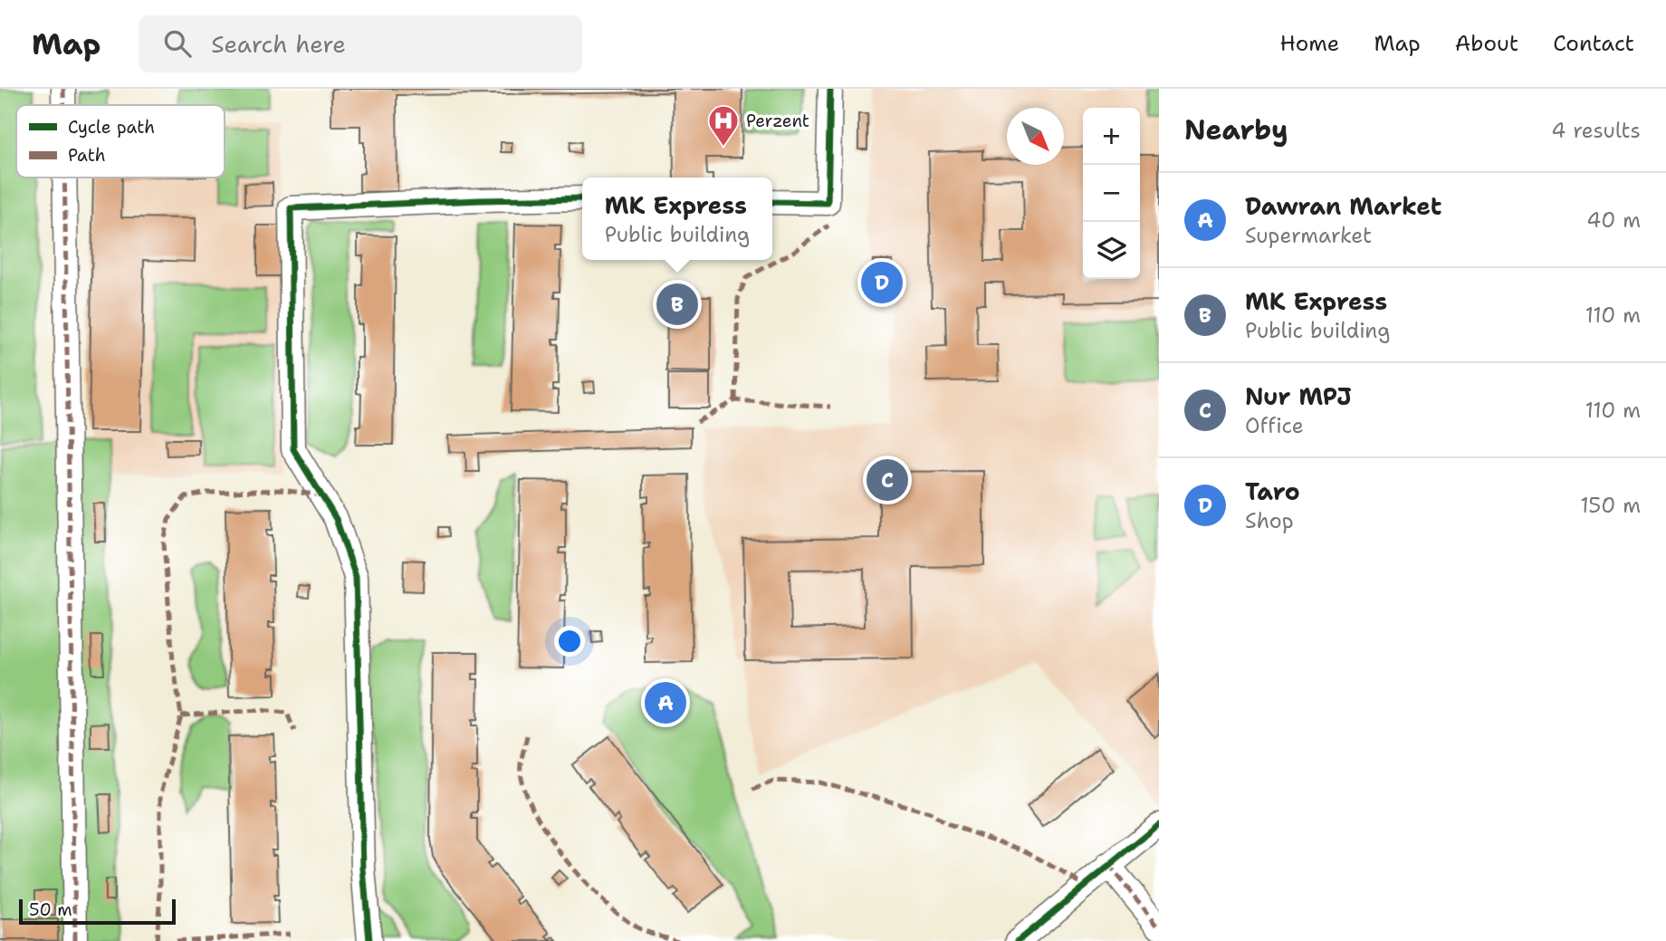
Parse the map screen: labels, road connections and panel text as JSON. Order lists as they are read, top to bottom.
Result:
{
  "places": {
    "hospital": ["Perzent"]
  },
  "legend": ["Cycle path", "Path"],
  "scale_bar": "50 m",
  "north": "bottom right",
  "page": {
    "header": "Map",
    "search": "Search here",
    "nav": [
      "Home",
      "Map",
      "About",
      "Contact"
    ],
    "heading": ["Nearby", "4 results"],
    "map_buttons": ["+", "−"],
    "list": [
      {
        "mark": "A",
        "name": "Dawran Market",
        "note": "Supermarket",
        "value": "40 m"
      },
      {
        "mark": "B",
        "name": "MK Express",
        "note": "Public building",
        "value": "110 m"
      },
      {
        "mark": "C",
        "name": "Nur MPJ",
        "note": "Office",
        "value": "110 m"
      },
      {
        "mark": "D",
        "name": "Taro",
        "note": "Shop",
        "value": "150 m"
      }
    ],
    "popup": ["MK Express", "Public building"],
    "pins": [
      "D",
      "B",
      "C",
      "A"
    ],
    "scale": "50 m"
  }
}
